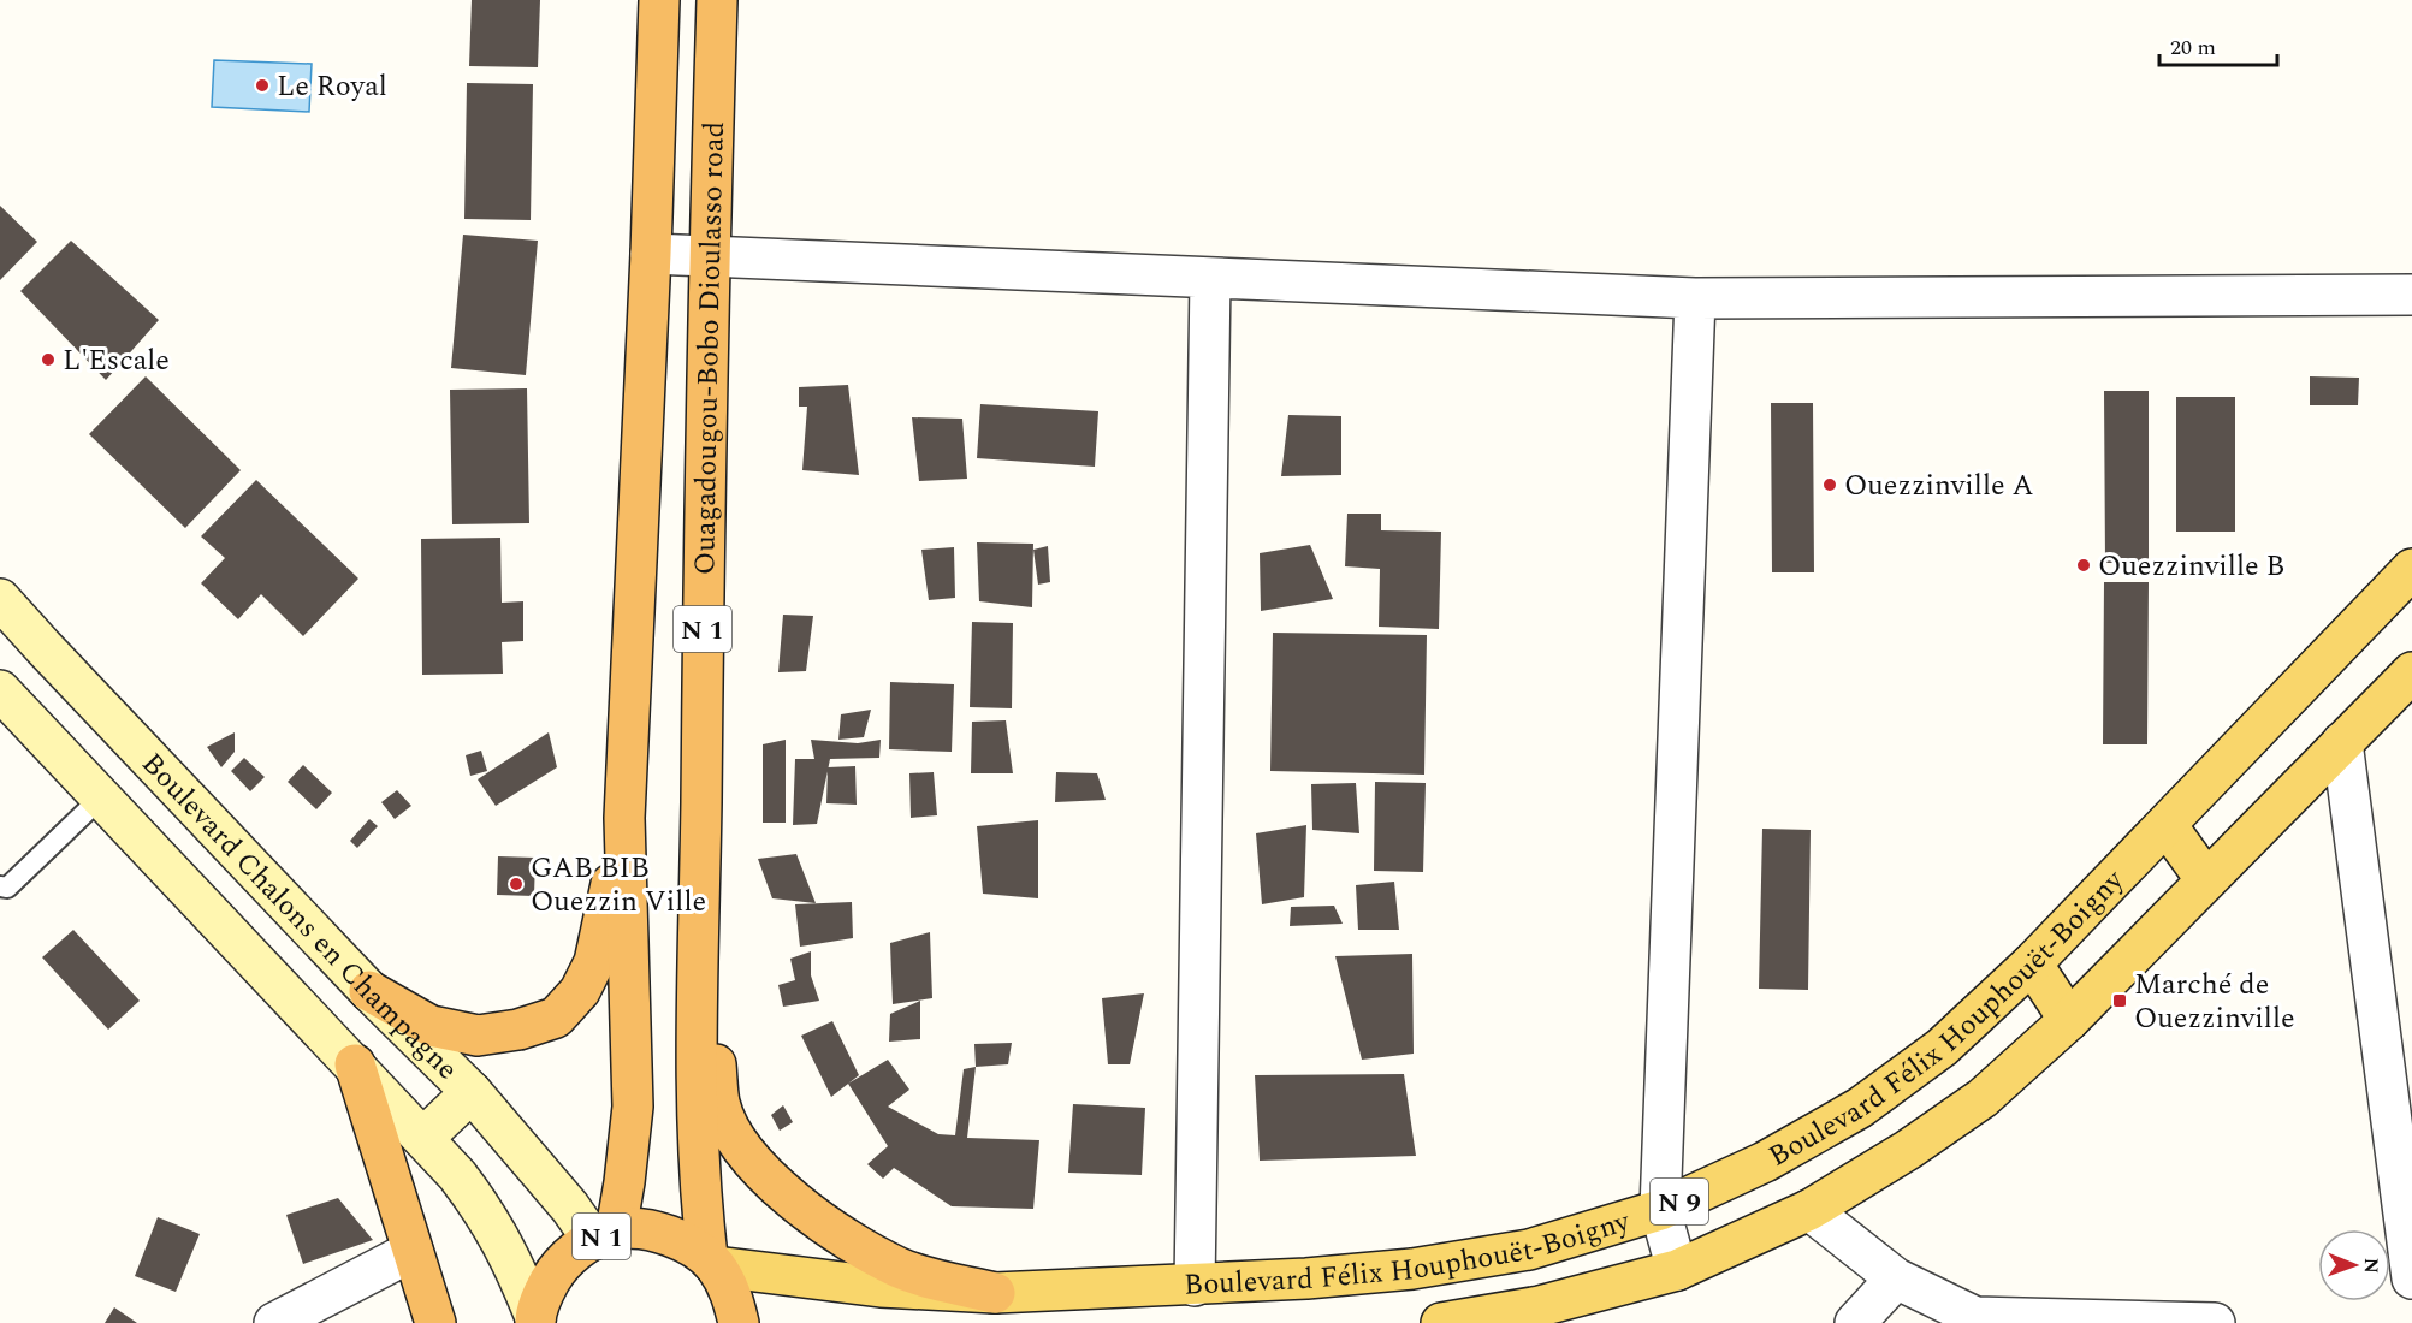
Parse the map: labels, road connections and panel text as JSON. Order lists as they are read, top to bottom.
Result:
{
  "streets": {
    "highway": ["Ouagadougou-Bobo Dioulasso road", "N 1"],
    "main road": ["Boulevard Chalons en Champagne", "Boulevard Félix Houphouët-Boigny", "N 9"]
  },
  "crossings": [
    ["Ouagadougou-Bobo Dioulasso road", "N 1"],
    ["Ouagadougou-Bobo Dioulasso road", "Boulevard Chalons en Champagne"],
    ["Ouagadougou-Bobo Dioulasso road", "Boulevard Félix Houphouët-Boigny"],
    ["N 1", "Boulevard Chalons en Champagne"],
    ["N 1", "Boulevard Félix Houphouët-Boigny"]
  ],
  "places": {
    "other": [
      "Le Royal",
      "L'Escale",
      "Ouezzinville A",
      "Ouezzinville B",
      "GAB BIB Ouezzin Ville"
    ],
    "transit": ["Marché de Ouezzinville"]
  },
  "scale_bar": "20 m",
  "north": "right"
}
